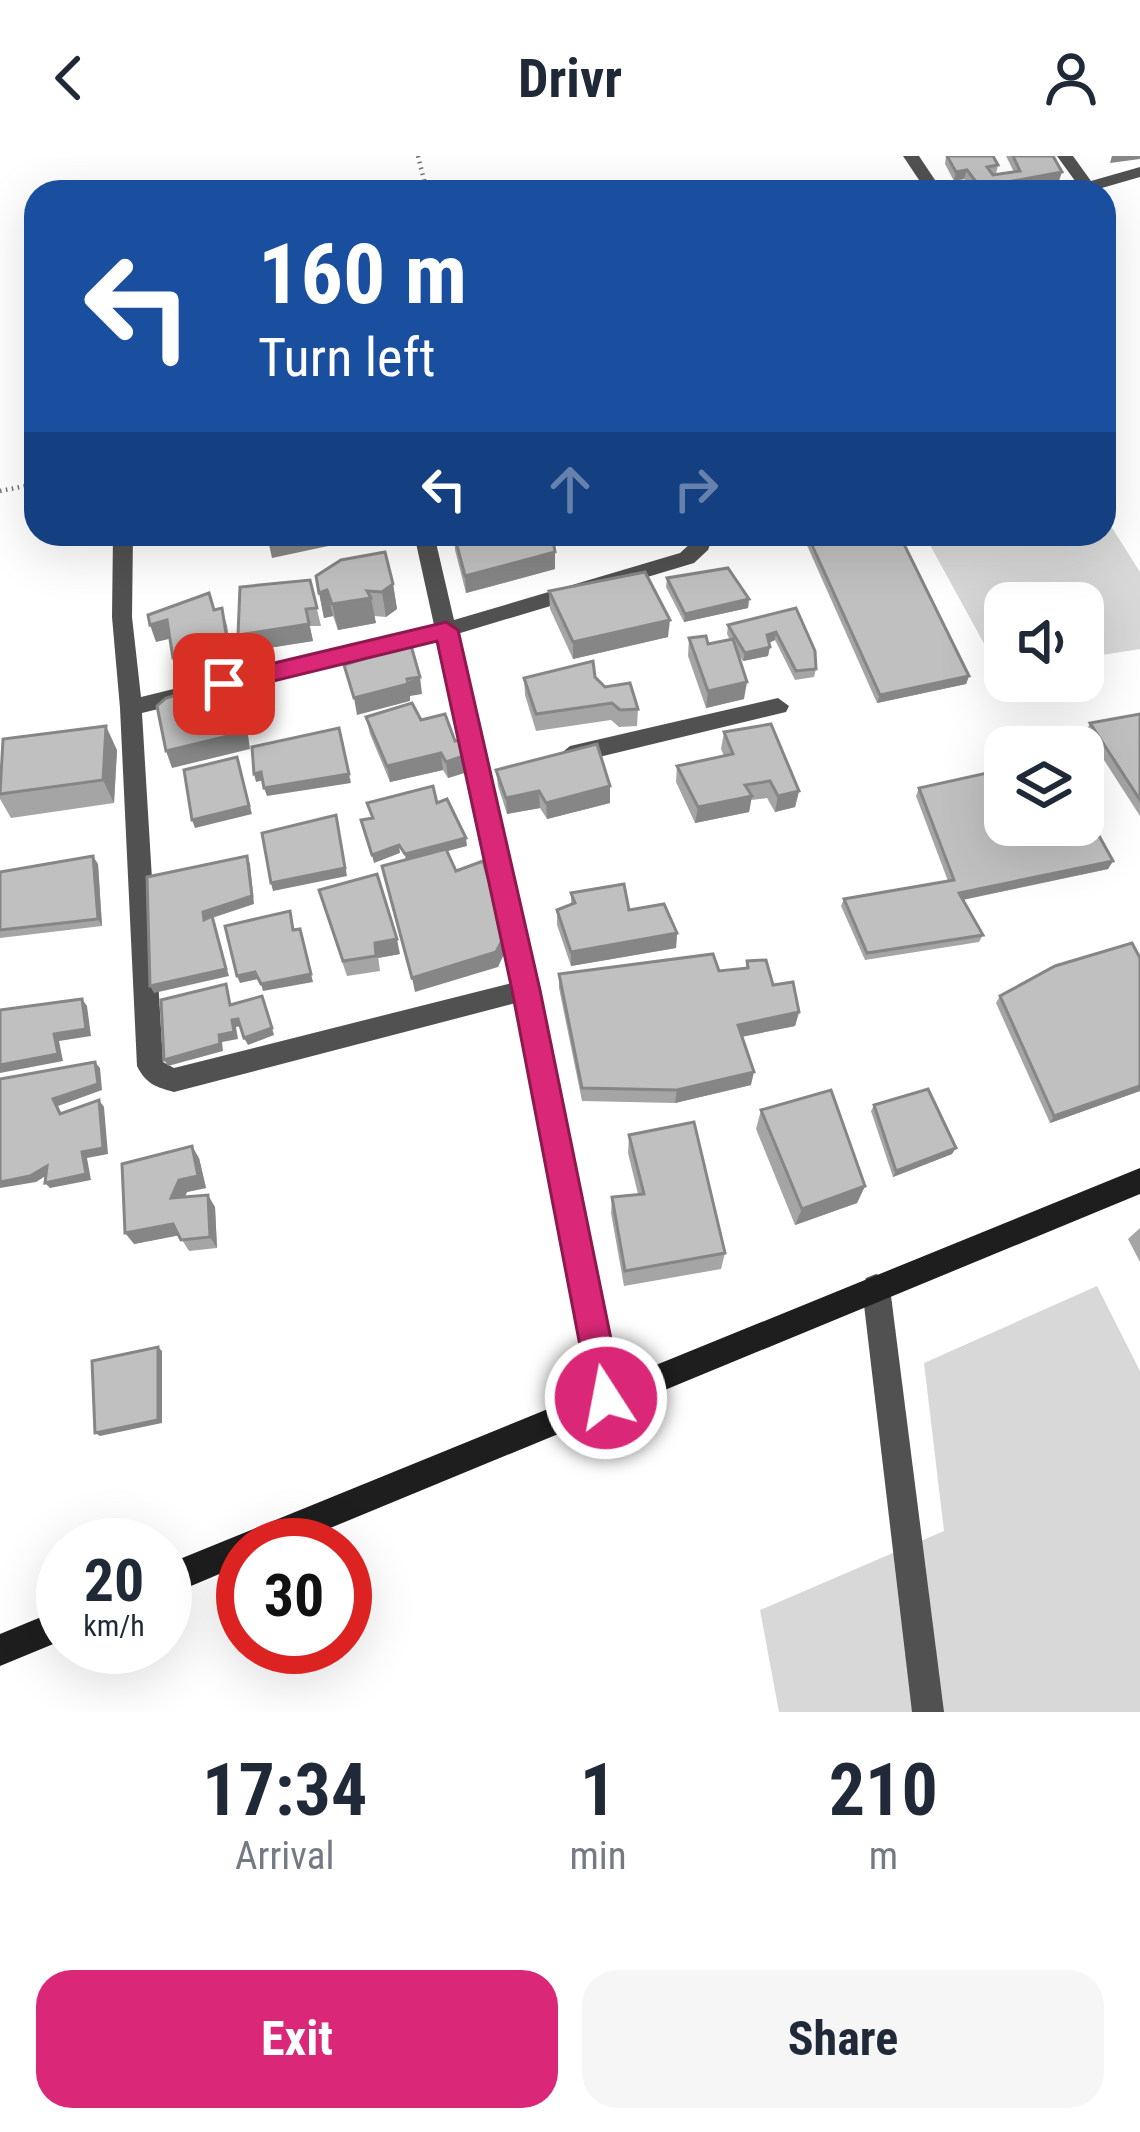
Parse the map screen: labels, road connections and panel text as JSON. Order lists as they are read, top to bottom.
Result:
{
  "page": {
    "header": "Drivr",
    "turn": ["160 m", "Turn left"],
    "speed": "20 km/h",
    "limit": "30",
    "eta": [
      "17:34",
      "Arrival",
      "1",
      "min",
      "210",
      "m"
    ],
    "buttons": ["Exit", "Share"]
  }
}
